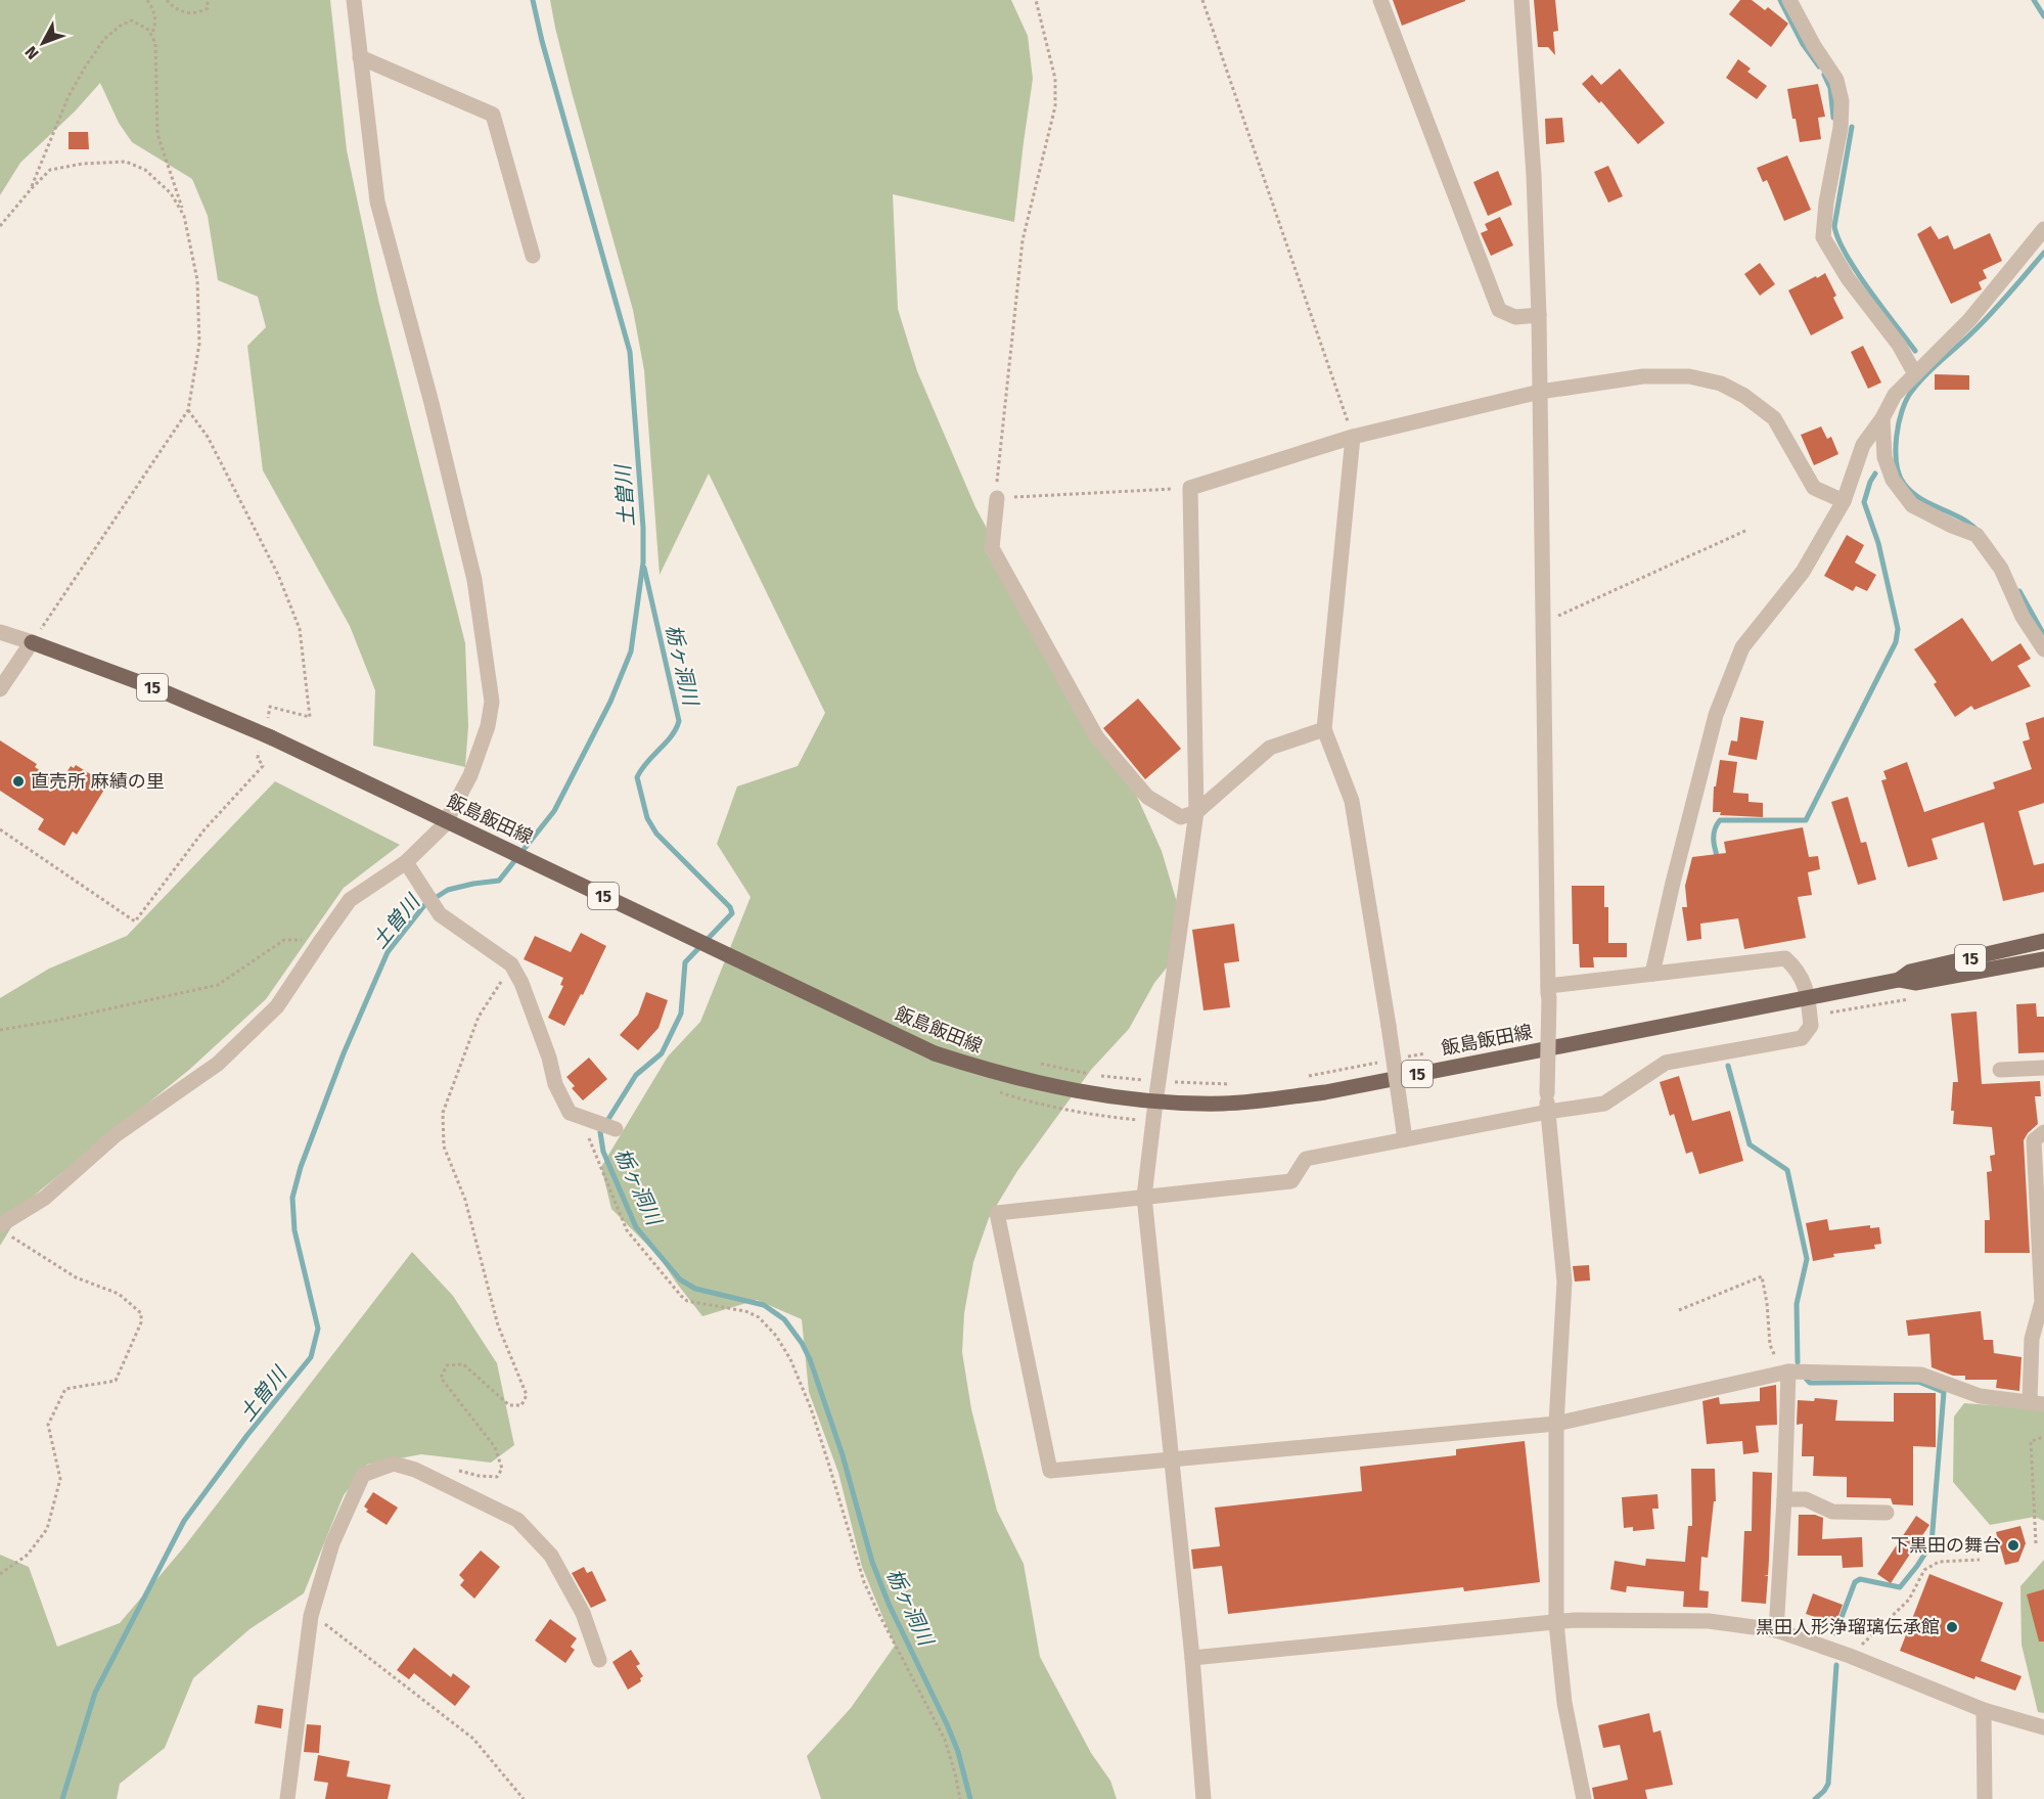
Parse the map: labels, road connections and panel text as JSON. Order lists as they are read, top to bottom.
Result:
{
  "streets": {
    "main road": ["15", "飯島飯田線"]
  },
  "water": ["土曽川", "栃ヶ洞川"],
  "places": ["直売所 麻績の里", "下黒田の舞台", "黒田人形浄瑠璃伝承館"],
  "north": "bottom left"
}
